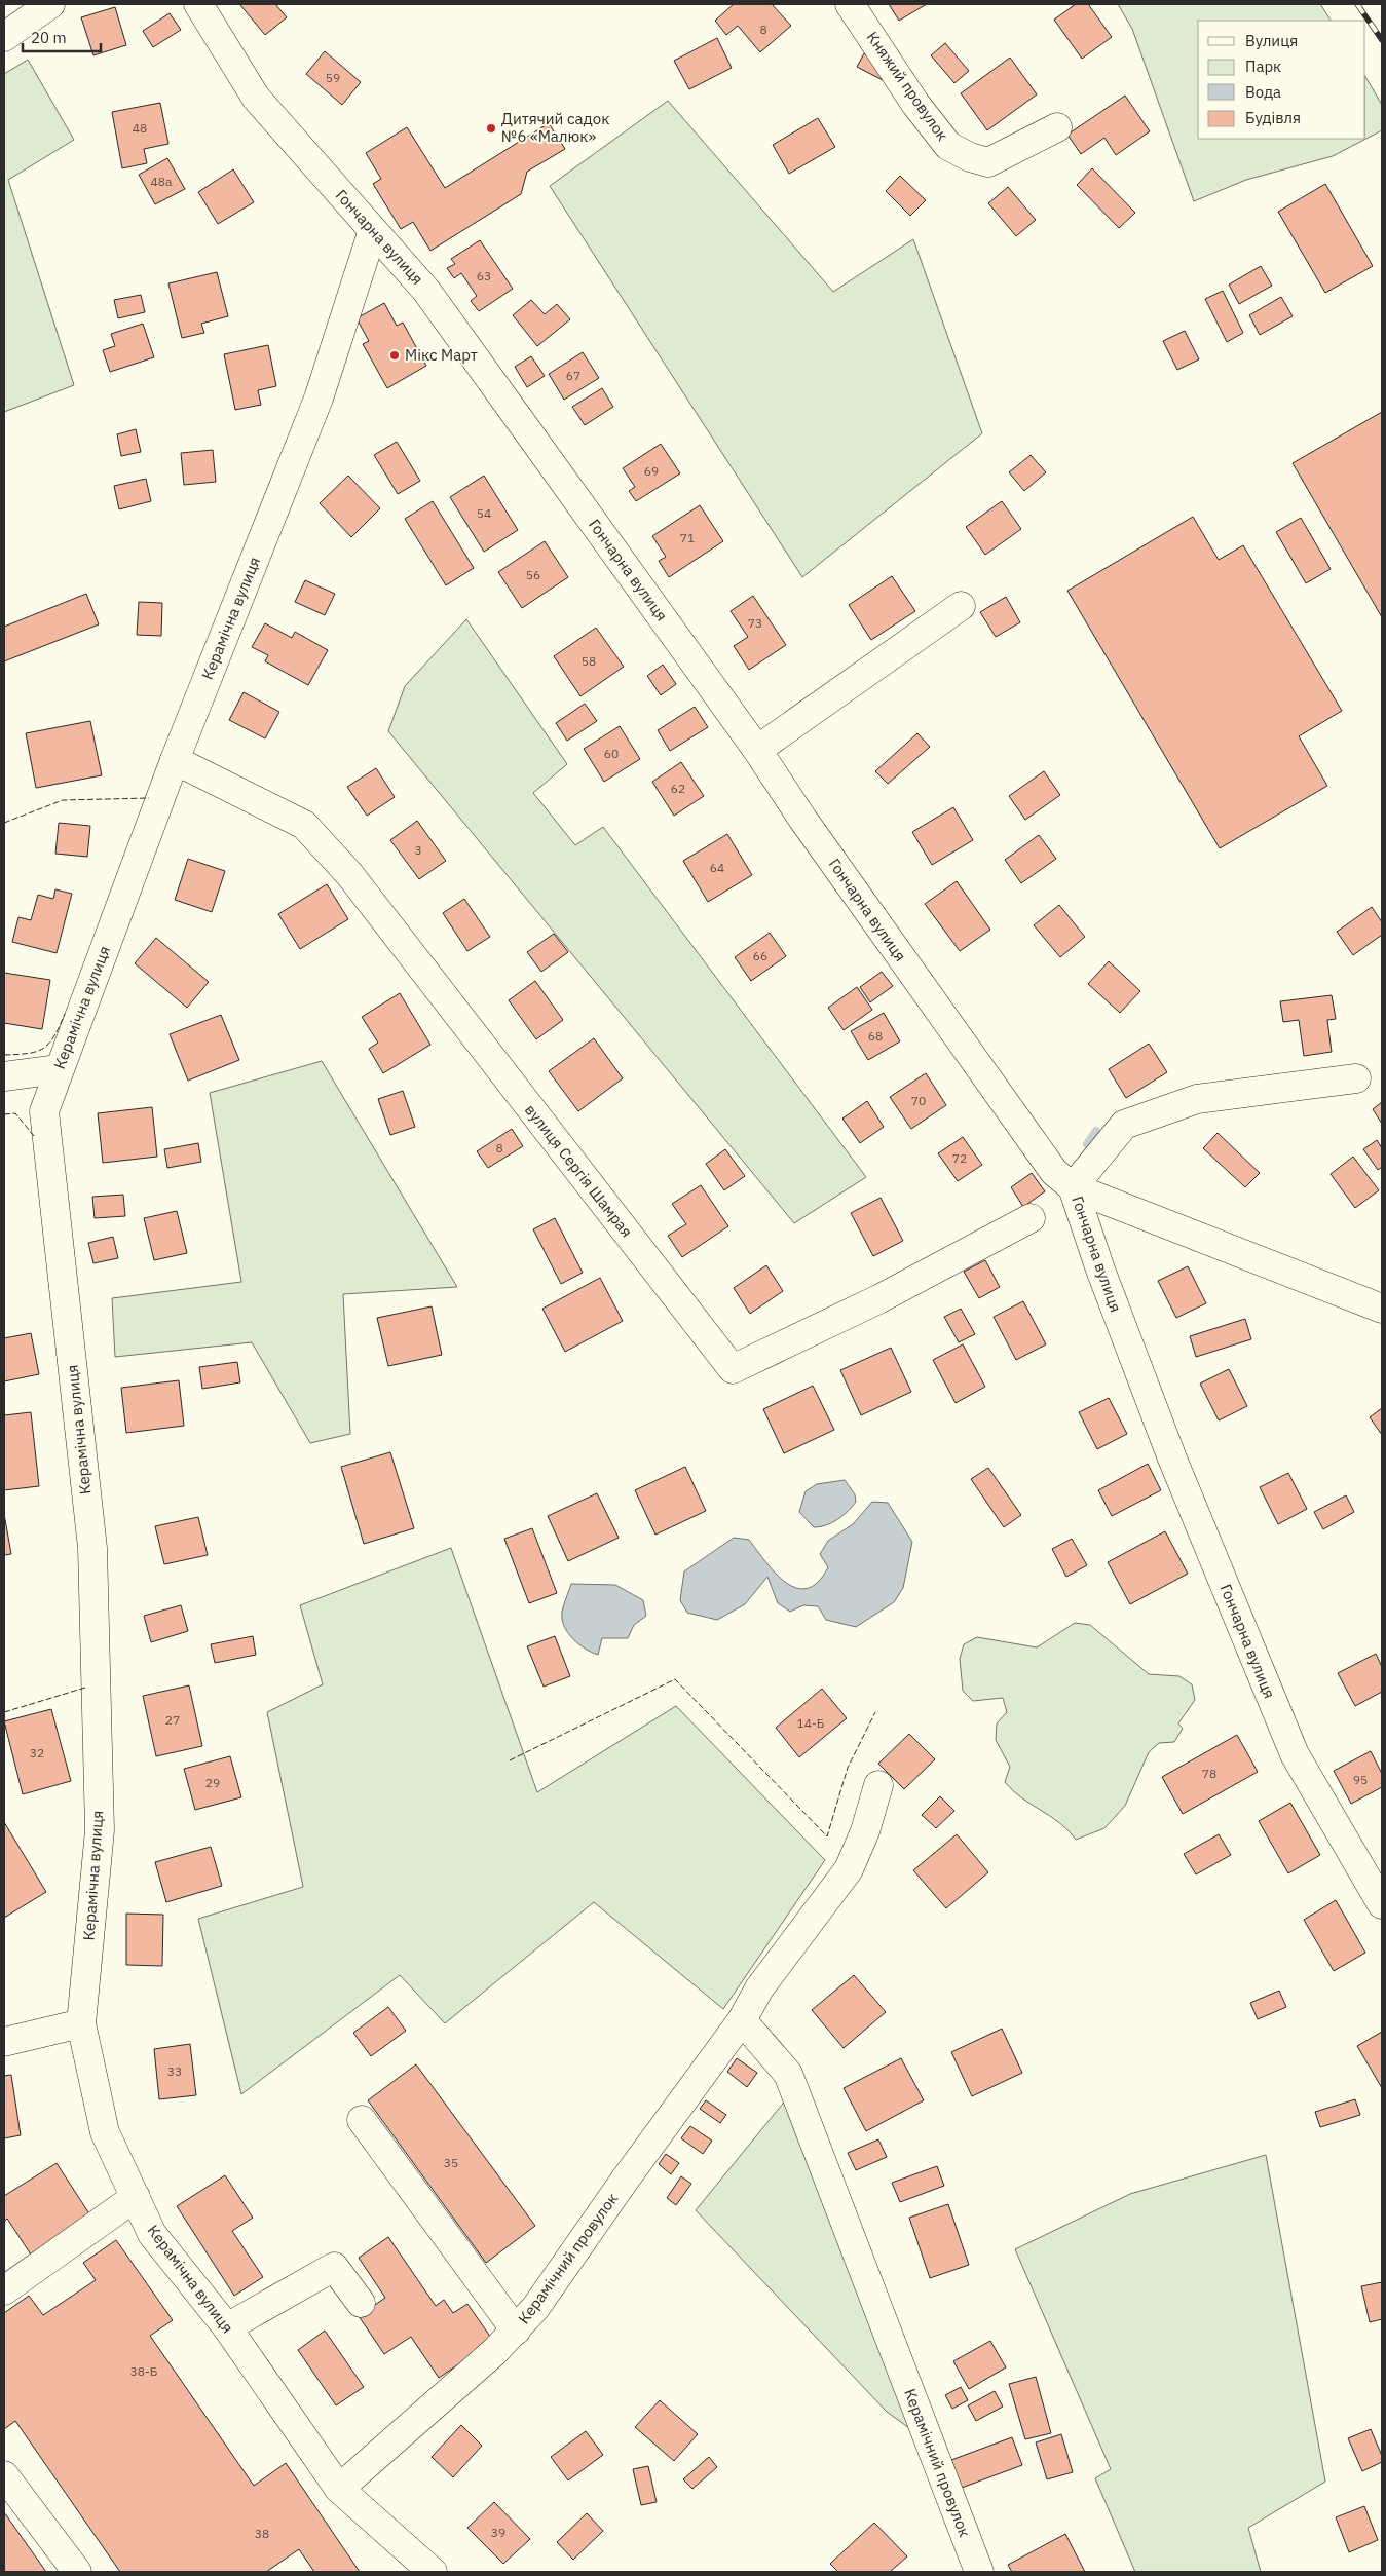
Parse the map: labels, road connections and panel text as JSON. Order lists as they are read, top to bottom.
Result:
{
  "streets": {
    "street": [
      "Княжий провулок",
      "Гончарна вулиця",
      "Керамічна вулиця",
      "вулиця Сергія Шамрая",
      "Керамічний провулок"
    ]
  },
  "crossings": [
    ["Гончарна вулиця", "Керамічна вулиця"],
    ["Керамічна вулиця", "вулиця Сергія Шамрая"],
    ["Керамічна вулиця", "Керамічний провулок"]
  ],
  "places": ["Дитячий садок №6 «Малюк»", "Мікс Март"],
  "house_numbers": [
    "8",
    "59",
    "48",
    "48а",
    "63",
    "67",
    "69",
    "54",
    "71",
    "56",
    "73",
    "58",
    "60",
    "62",
    "3",
    "64",
    "66",
    "68",
    "70",
    "8",
    "72",
    "27",
    "14-Б",
    "32",
    "78",
    "95",
    "29",
    "33",
    "35",
    "38-Б",
    "39",
    "38"
  ],
  "legend": [
    "Вулиця",
    "Парк",
    "Вода",
    "Будівля"
  ],
  "scale_bar": "20 m"
}
